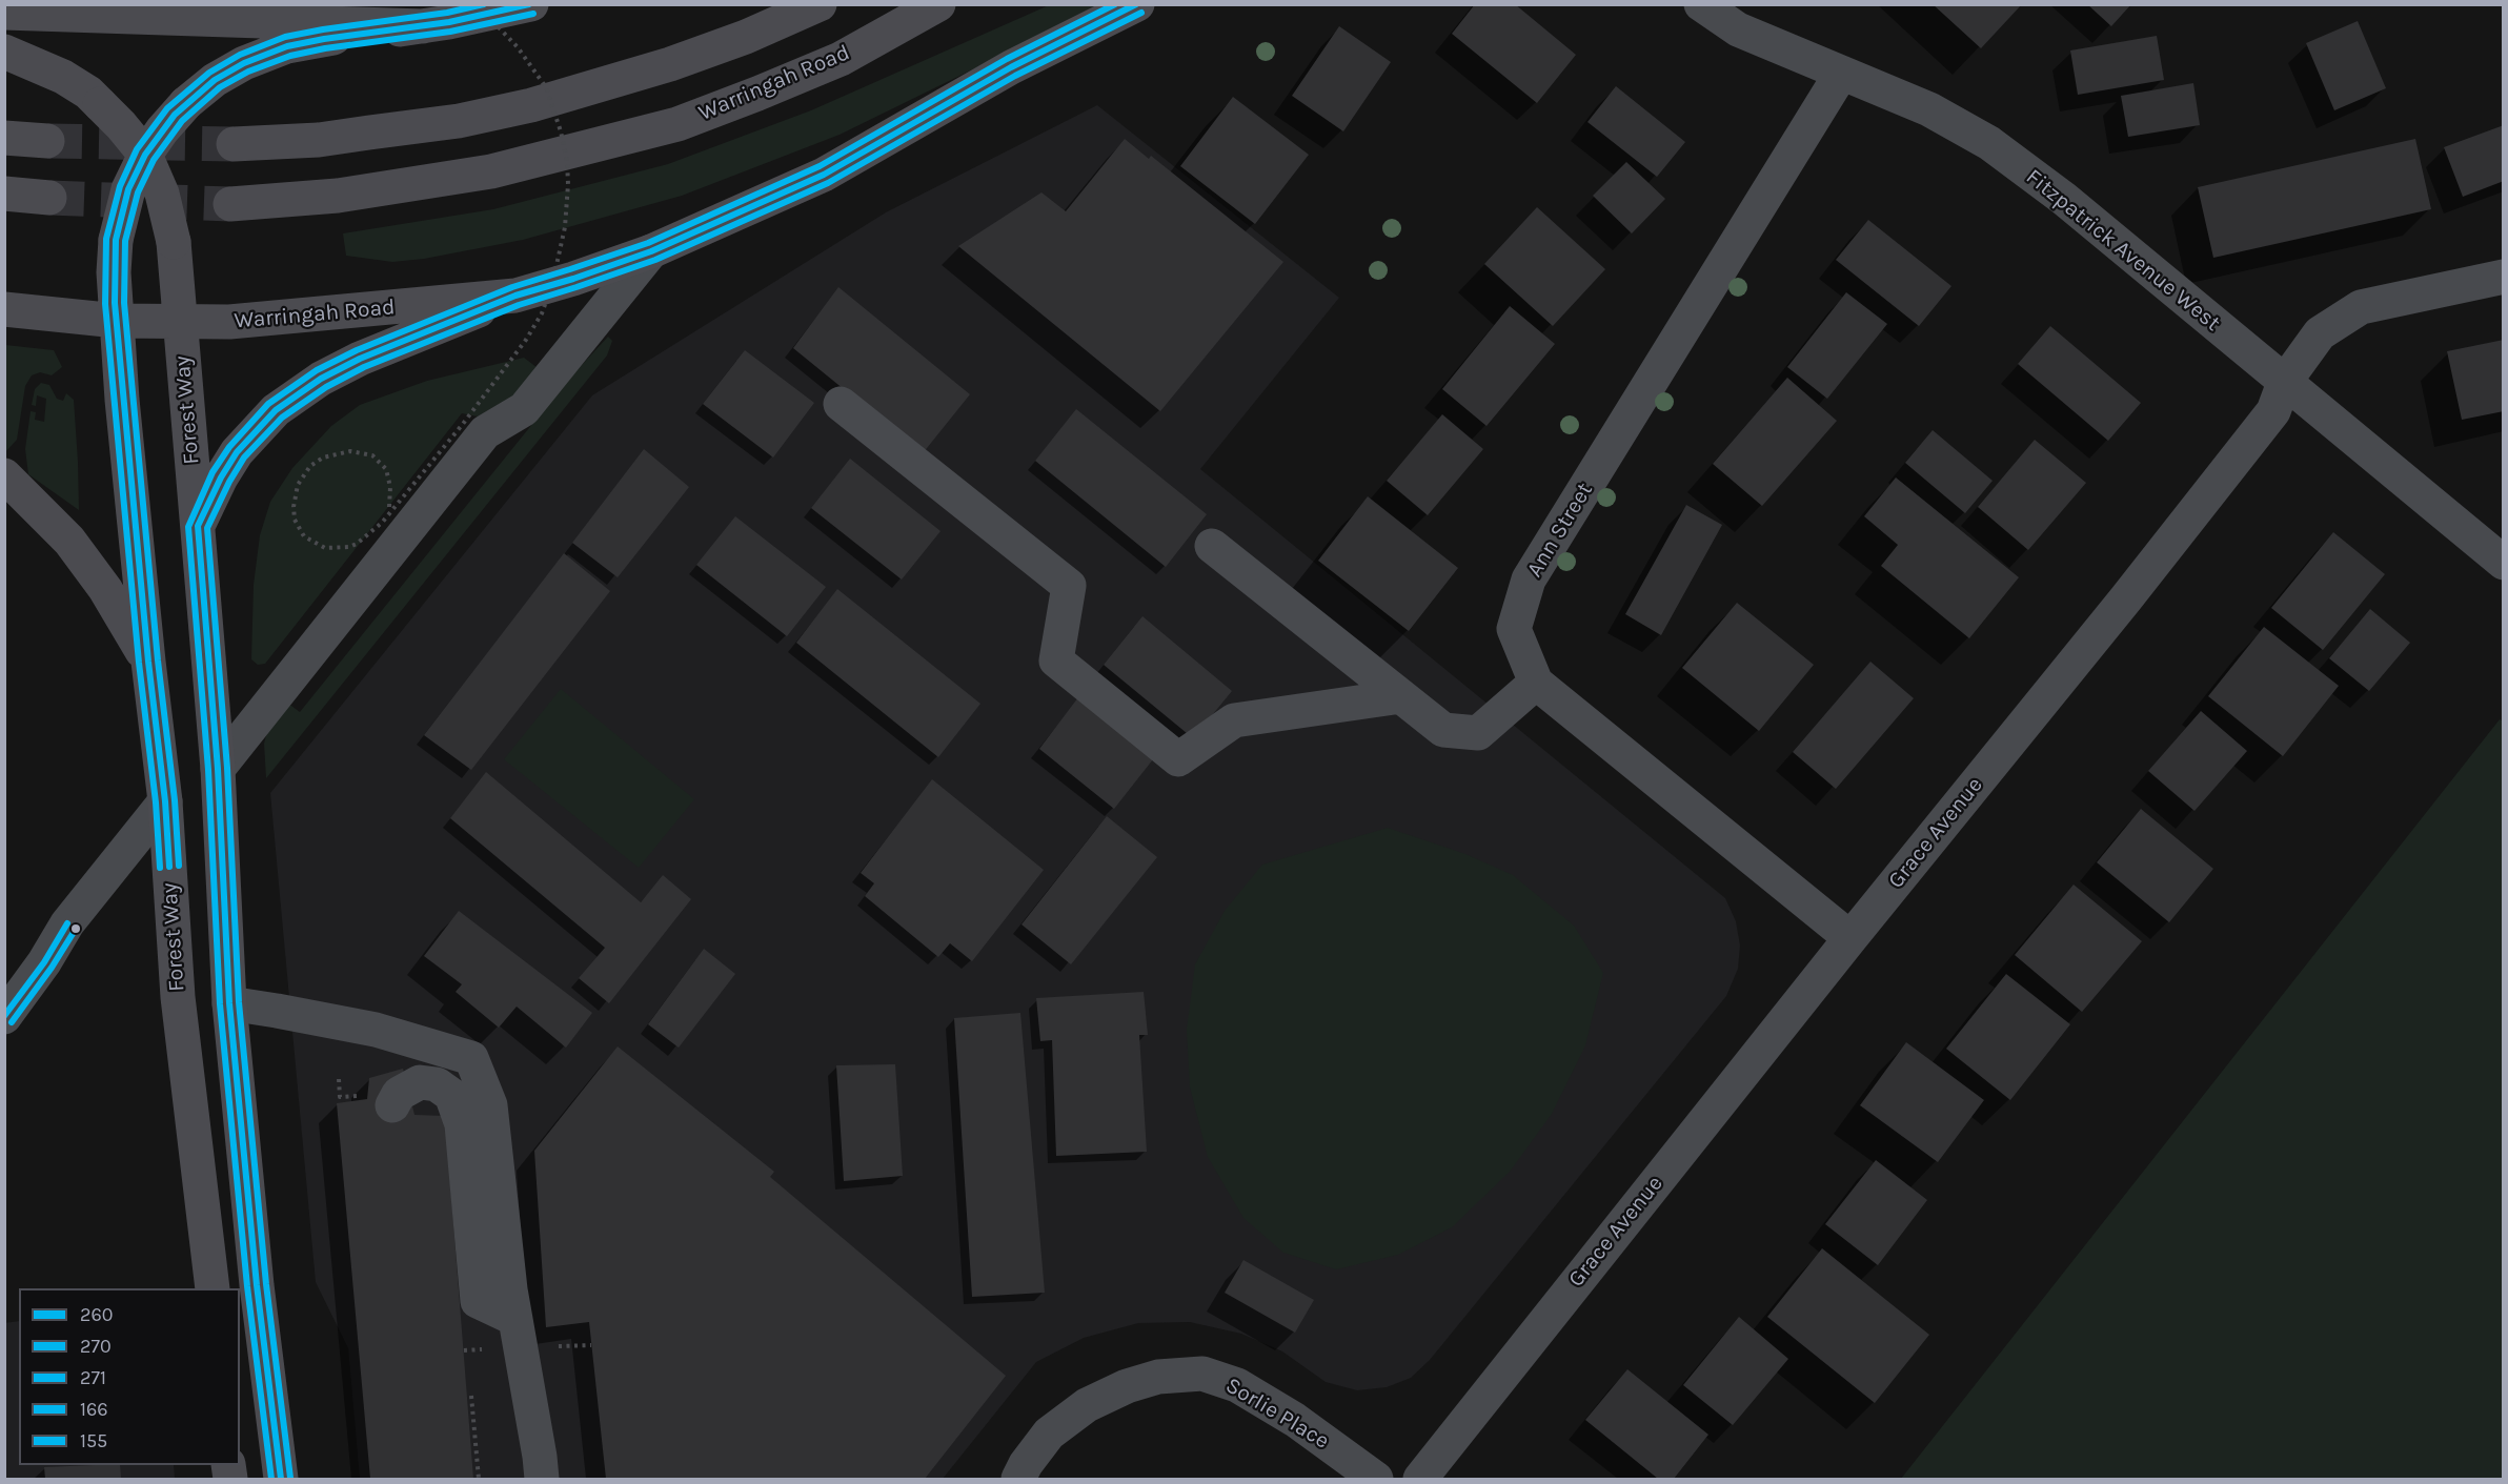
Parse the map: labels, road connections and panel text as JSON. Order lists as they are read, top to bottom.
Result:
{
  "streets": {
    "main road": ["Warringah Road", "Forest Way"],
    "street": [
      "Fitzpatrick Avenue West",
      "Ann Street",
      "Grace Avenue",
      "Sorlie Place"
    ]
  },
  "crossings": [
    ["Warringah Road", "Forest Way"],
    ["Fitzpatrick Avenue West", "Ann Street"],
    ["Fitzpatrick Avenue West", "Grace Avenue"],
    ["Ann Street", "Grace Avenue"]
  ],
  "lines": [
    "transit line 260",
    "transit line 271",
    "transit line 270",
    "transit line 166",
    "transit line 155"
  ],
  "legend": [
    "260",
    "270",
    "271",
    "166",
    "155"
  ]
}
